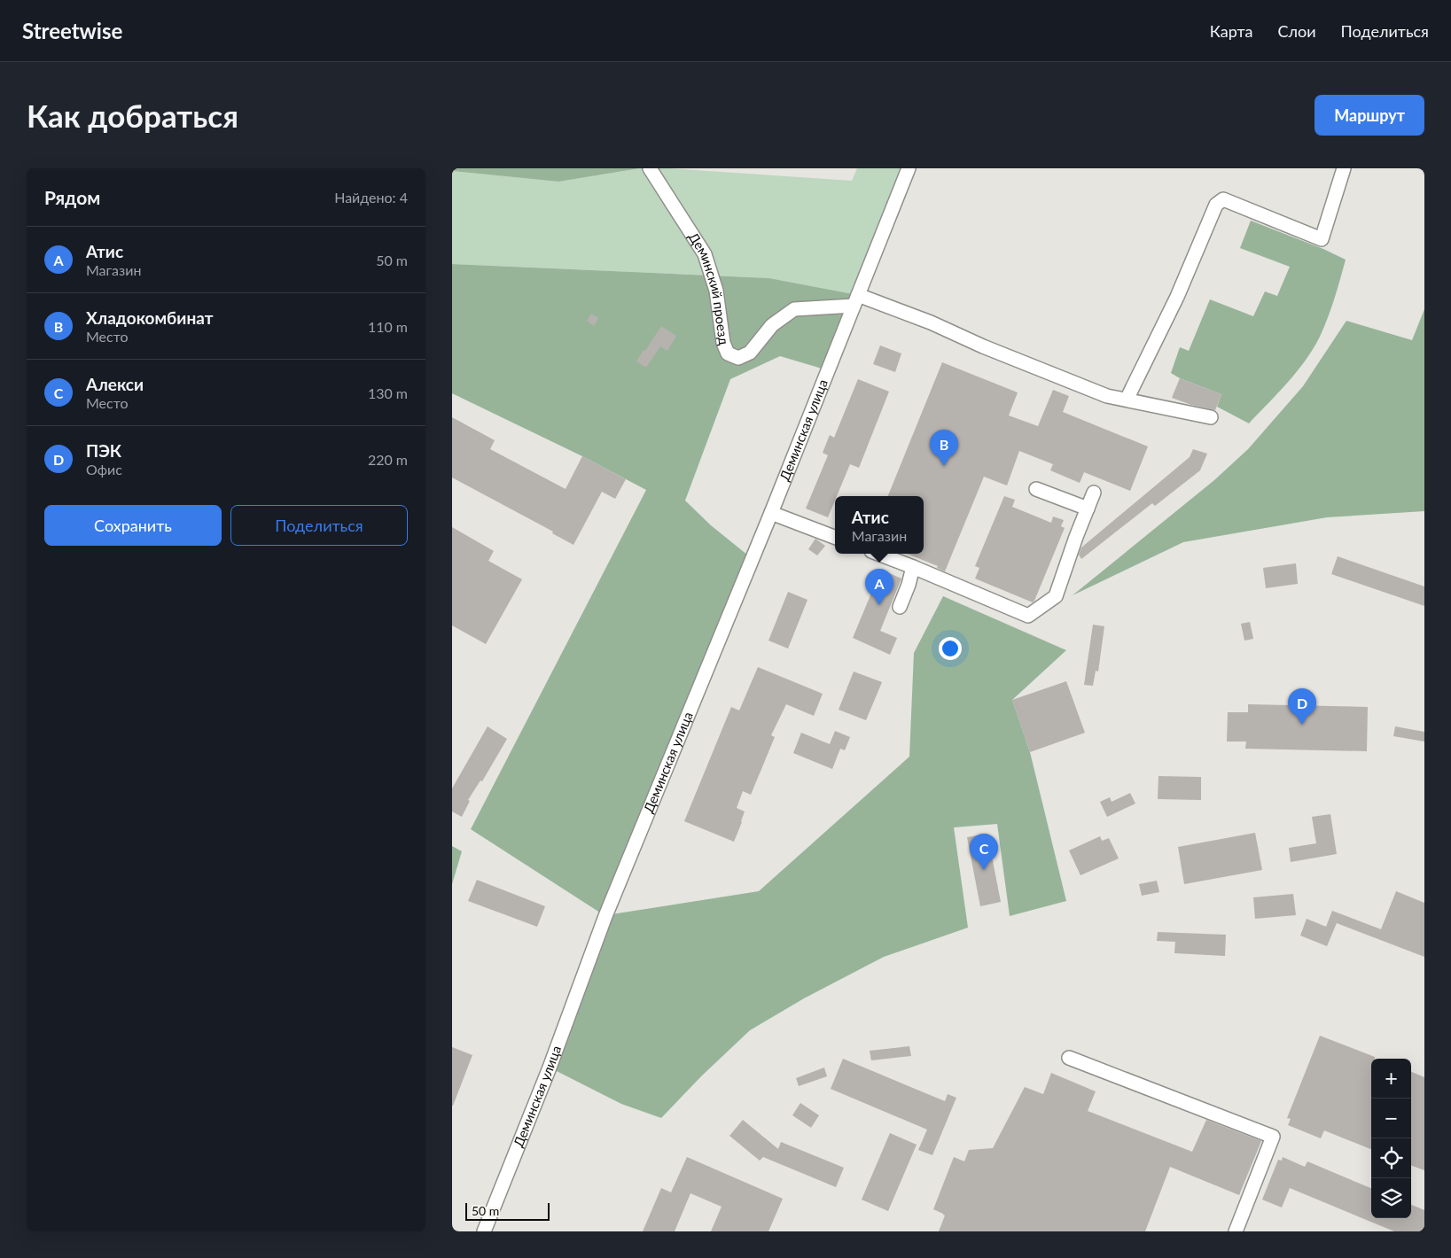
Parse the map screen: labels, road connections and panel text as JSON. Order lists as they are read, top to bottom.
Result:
{
  "streets": {
    "street": ["Деминский проезд", "Деминская улица"]
  },
  "crossings": [
    ["Деминский проезд", "Деминская улица"]
  ],
  "scale_bar": "50 m",
  "page": {
    "header": "Streetwise",
    "nav": ["Карта", "Слои", "Поделиться"],
    "buttons": [
      "Маршрут",
      ["Сохранить", "Поделиться"]
    ],
    "title": "Как добраться",
    "heading": ["Рядом", "Найдено: 4"],
    "list": [
      {
        "mark": "A",
        "name": "Атис",
        "note": "Магазин",
        "value": "50 m"
      },
      {
        "mark": "B",
        "name": "Хладокомбинат",
        "note": "Место",
        "value": "110 m"
      },
      {
        "mark": "C",
        "name": "Алекси",
        "note": "Место",
        "value": "130 m"
      },
      {
        "mark": "D",
        "name": "ПЭК",
        "note": "Офис",
        "value": "220 m"
      }
    ],
    "pins": [
      "B",
      "A",
      "D",
      "C"
    ],
    "popup": ["Атис", "Магазин"],
    "map_buttons": ["+", "−"],
    "scale": "50 m"
  }
}
